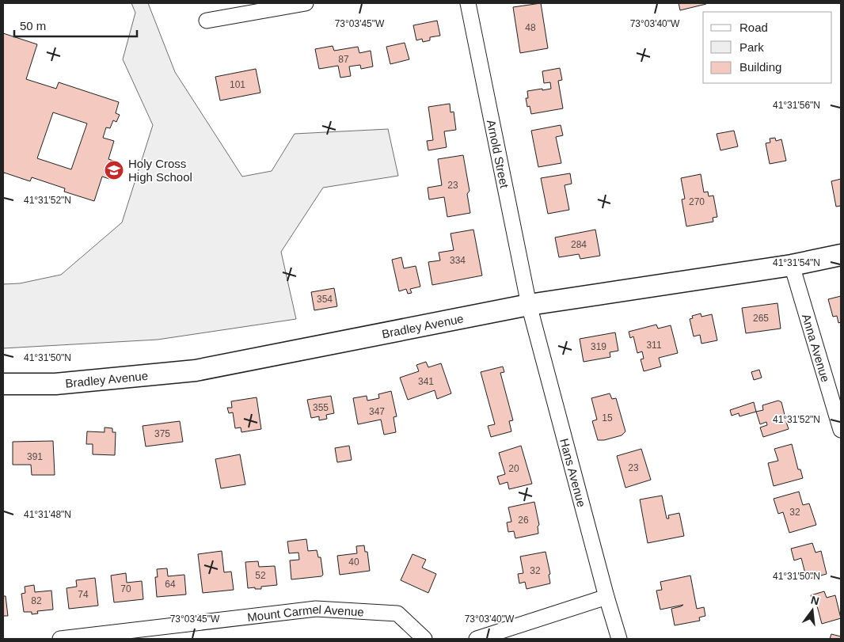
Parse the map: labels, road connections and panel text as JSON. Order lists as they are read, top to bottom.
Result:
{
  "streets": {
    "street": [
      "Arnold Street",
      "Bradley Avenue",
      "Anna Avenue",
      "Hans Avenue",
      "Mount Carmel Avenue"
    ]
  },
  "crossings": [
    ["Arnold Street", "Bradley Avenue"],
    ["Arnold Street", "Hans Avenue"],
    ["Bradley Avenue", "Anna Avenue"],
    ["Bradley Avenue", "Hans Avenue"]
  ],
  "places": {
    "school or university": ["Holy Cross High School"]
  },
  "house_numbers": [
    "48",
    "87",
    "101",
    "23",
    "270",
    "284",
    "334",
    "354",
    "265",
    "311",
    "319",
    "341",
    "355",
    "347",
    "15",
    "375",
    "391",
    "23",
    "20",
    "32",
    "26",
    "40",
    "32",
    "52",
    "64",
    "70",
    "74",
    "82"
  ],
  "legend": ["Road", "Park", "Building"],
  "scale_bar": "50 m",
  "north": "top",
  "coordinates": [
    "73°03'45\"W",
    "73°03'40\"W",
    "41°31'56\"N",
    "41°31'52\"N",
    "41°31'54\"N",
    "41°31'50\"N",
    "41°31'48\"N"
  ]
}
